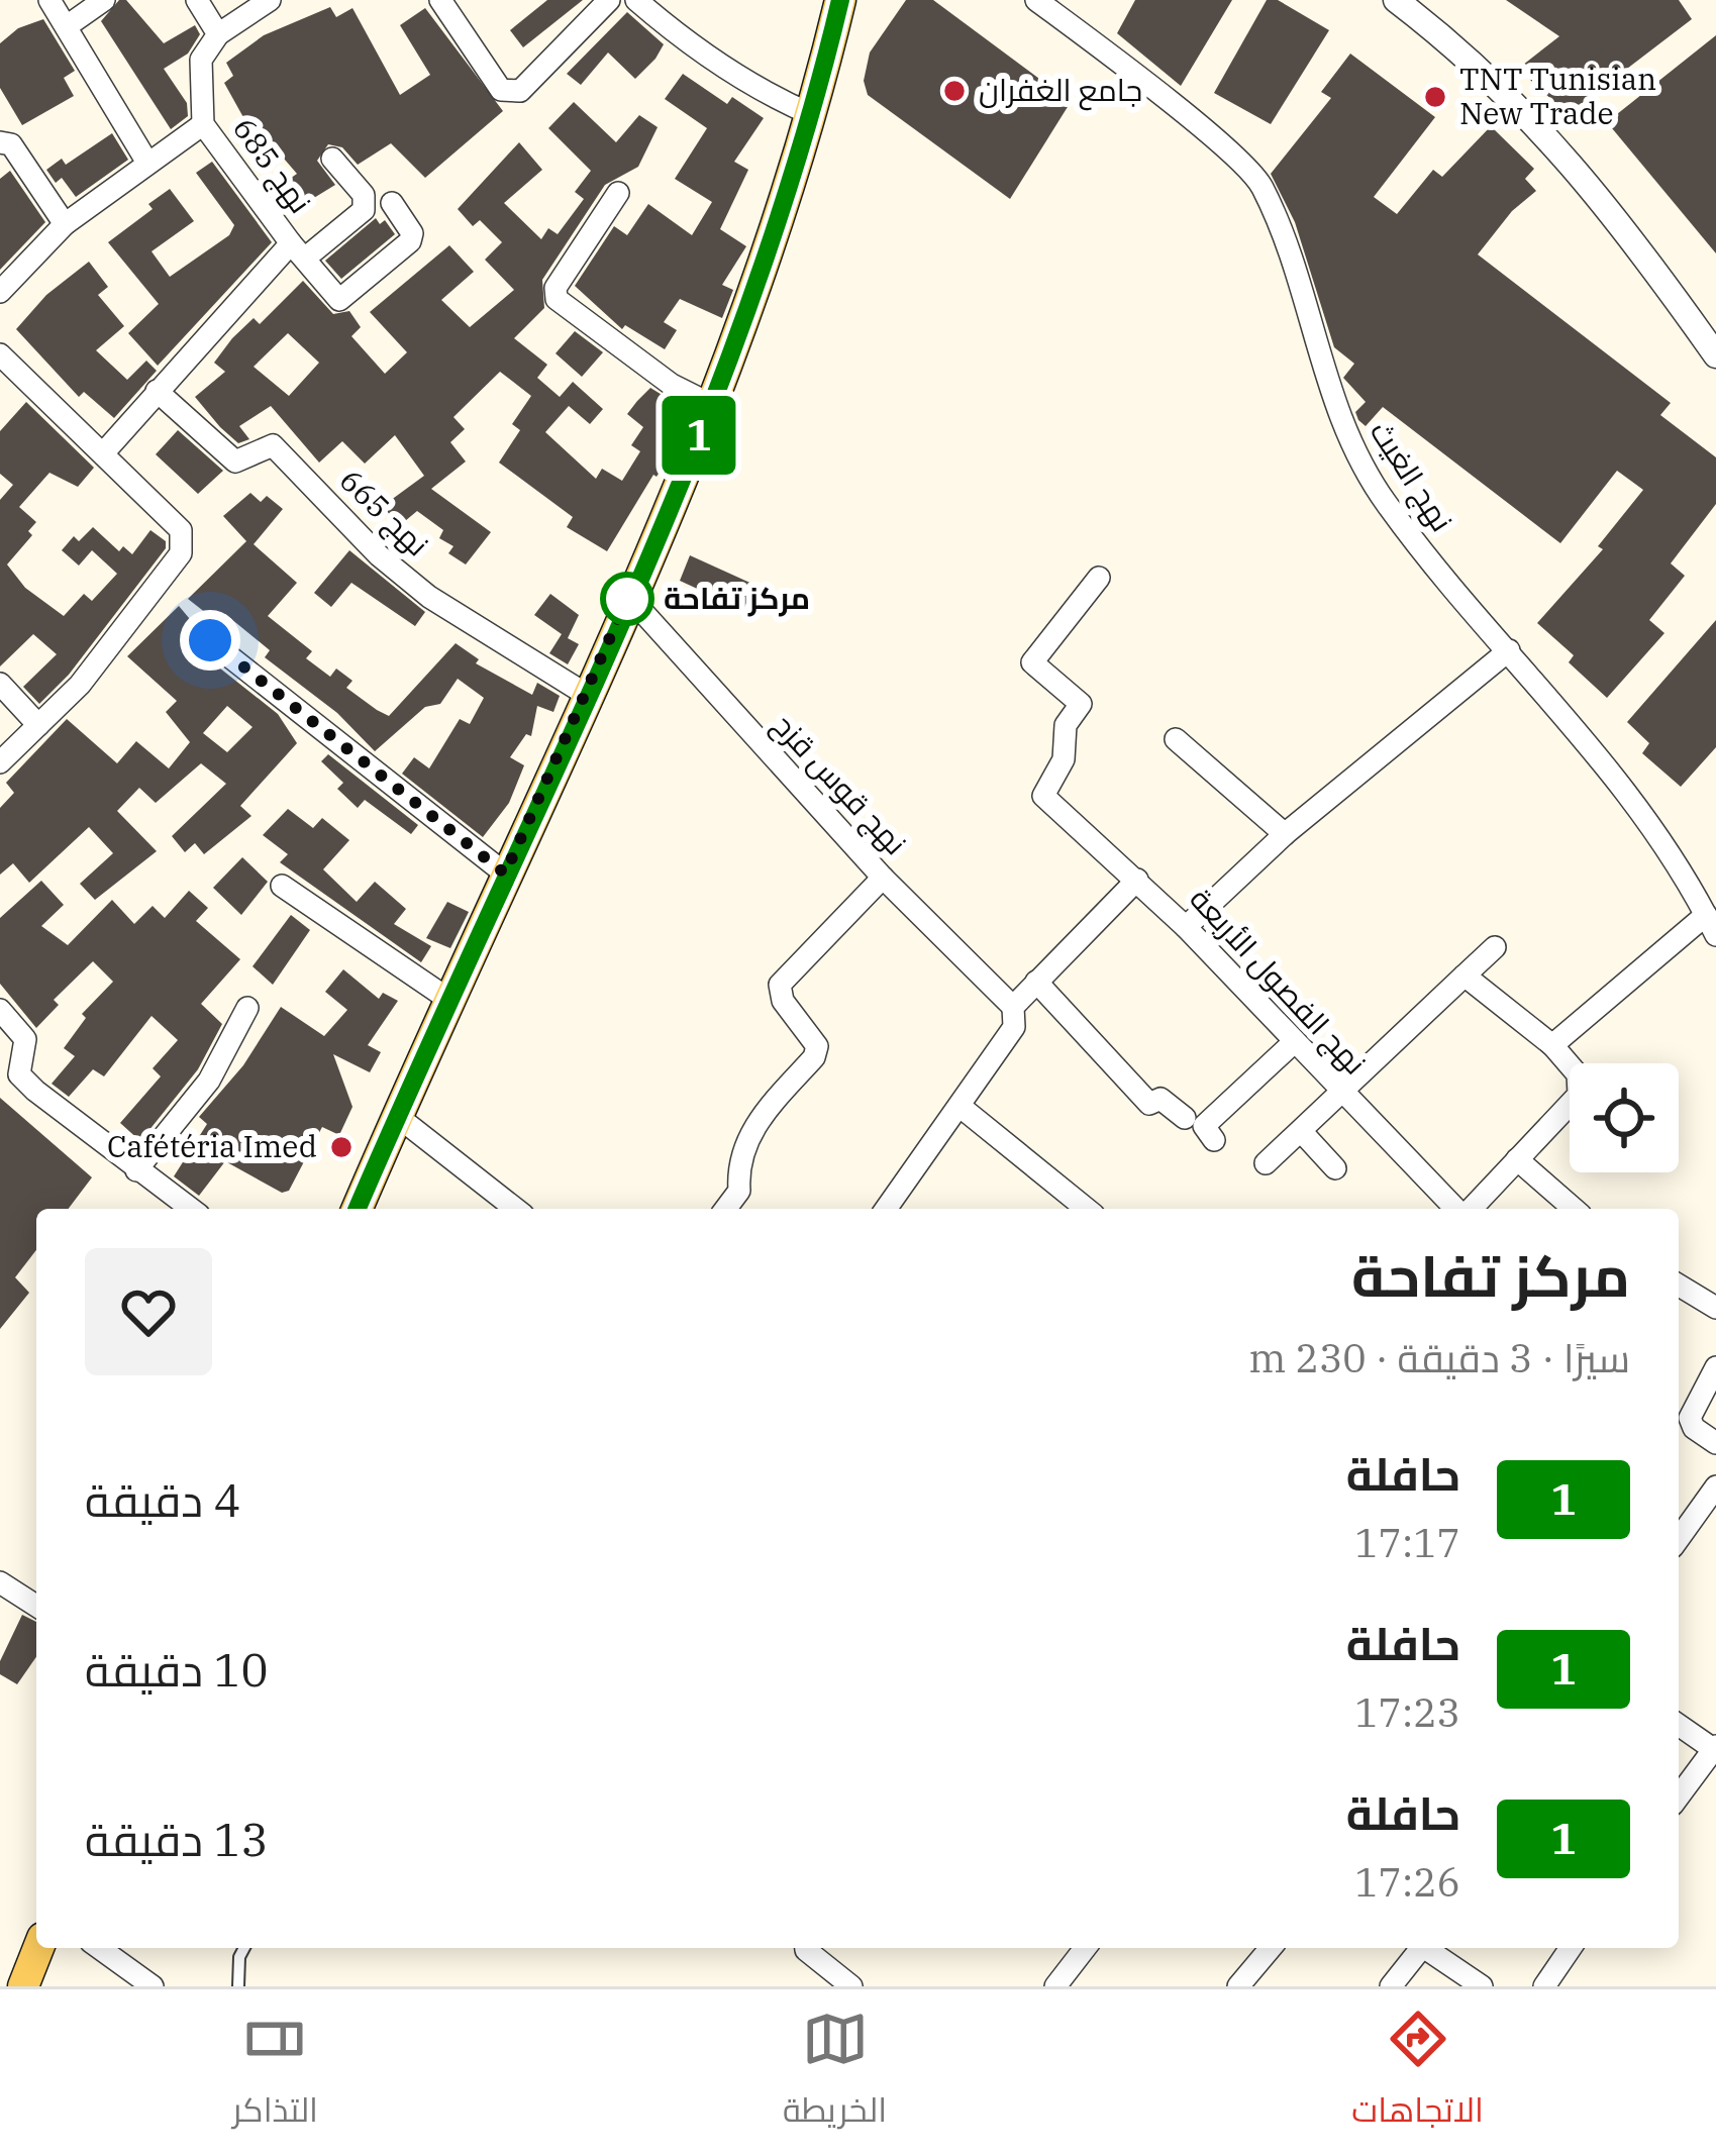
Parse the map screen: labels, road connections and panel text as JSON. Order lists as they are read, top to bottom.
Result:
{
  "streets": {
    "street": [
      "نهج 685",
      "نهج الغيث",
      "نهج 665",
      "نهج قوس قزح",
      "نهج الفصول الأربعة"
    ]
  },
  "crossings": [
    ["نهج 685", "نهج 665"]
  ],
  "places": [
    "جامع الغفران",
    "TNT Tunisian New Trade",
    "مركز تفاحة",
    "Cafétéria Imed"
  ],
  "lines": ["bus line 1"],
  "page": {
    "on_map": "1",
    "heading": ["مركز تفاحة", "سيرًا · 3 دقيقة · 230 m"],
    "list": [
      {
        "mark": "1",
        "name": "حافلة",
        "note": "17:17",
        "value": "4 دقيقة"
      },
      {
        "mark": "1",
        "name": "حافلة",
        "note": "17:23",
        "value": "10 دقيقة"
      },
      {
        "mark": "1",
        "name": "حافلة",
        "note": "17:26",
        "value": "13 دقيقة"
      }
    ],
    "tabs": ["الاتجاهات", "الخريطة", "التذاكر"]
  }
}
